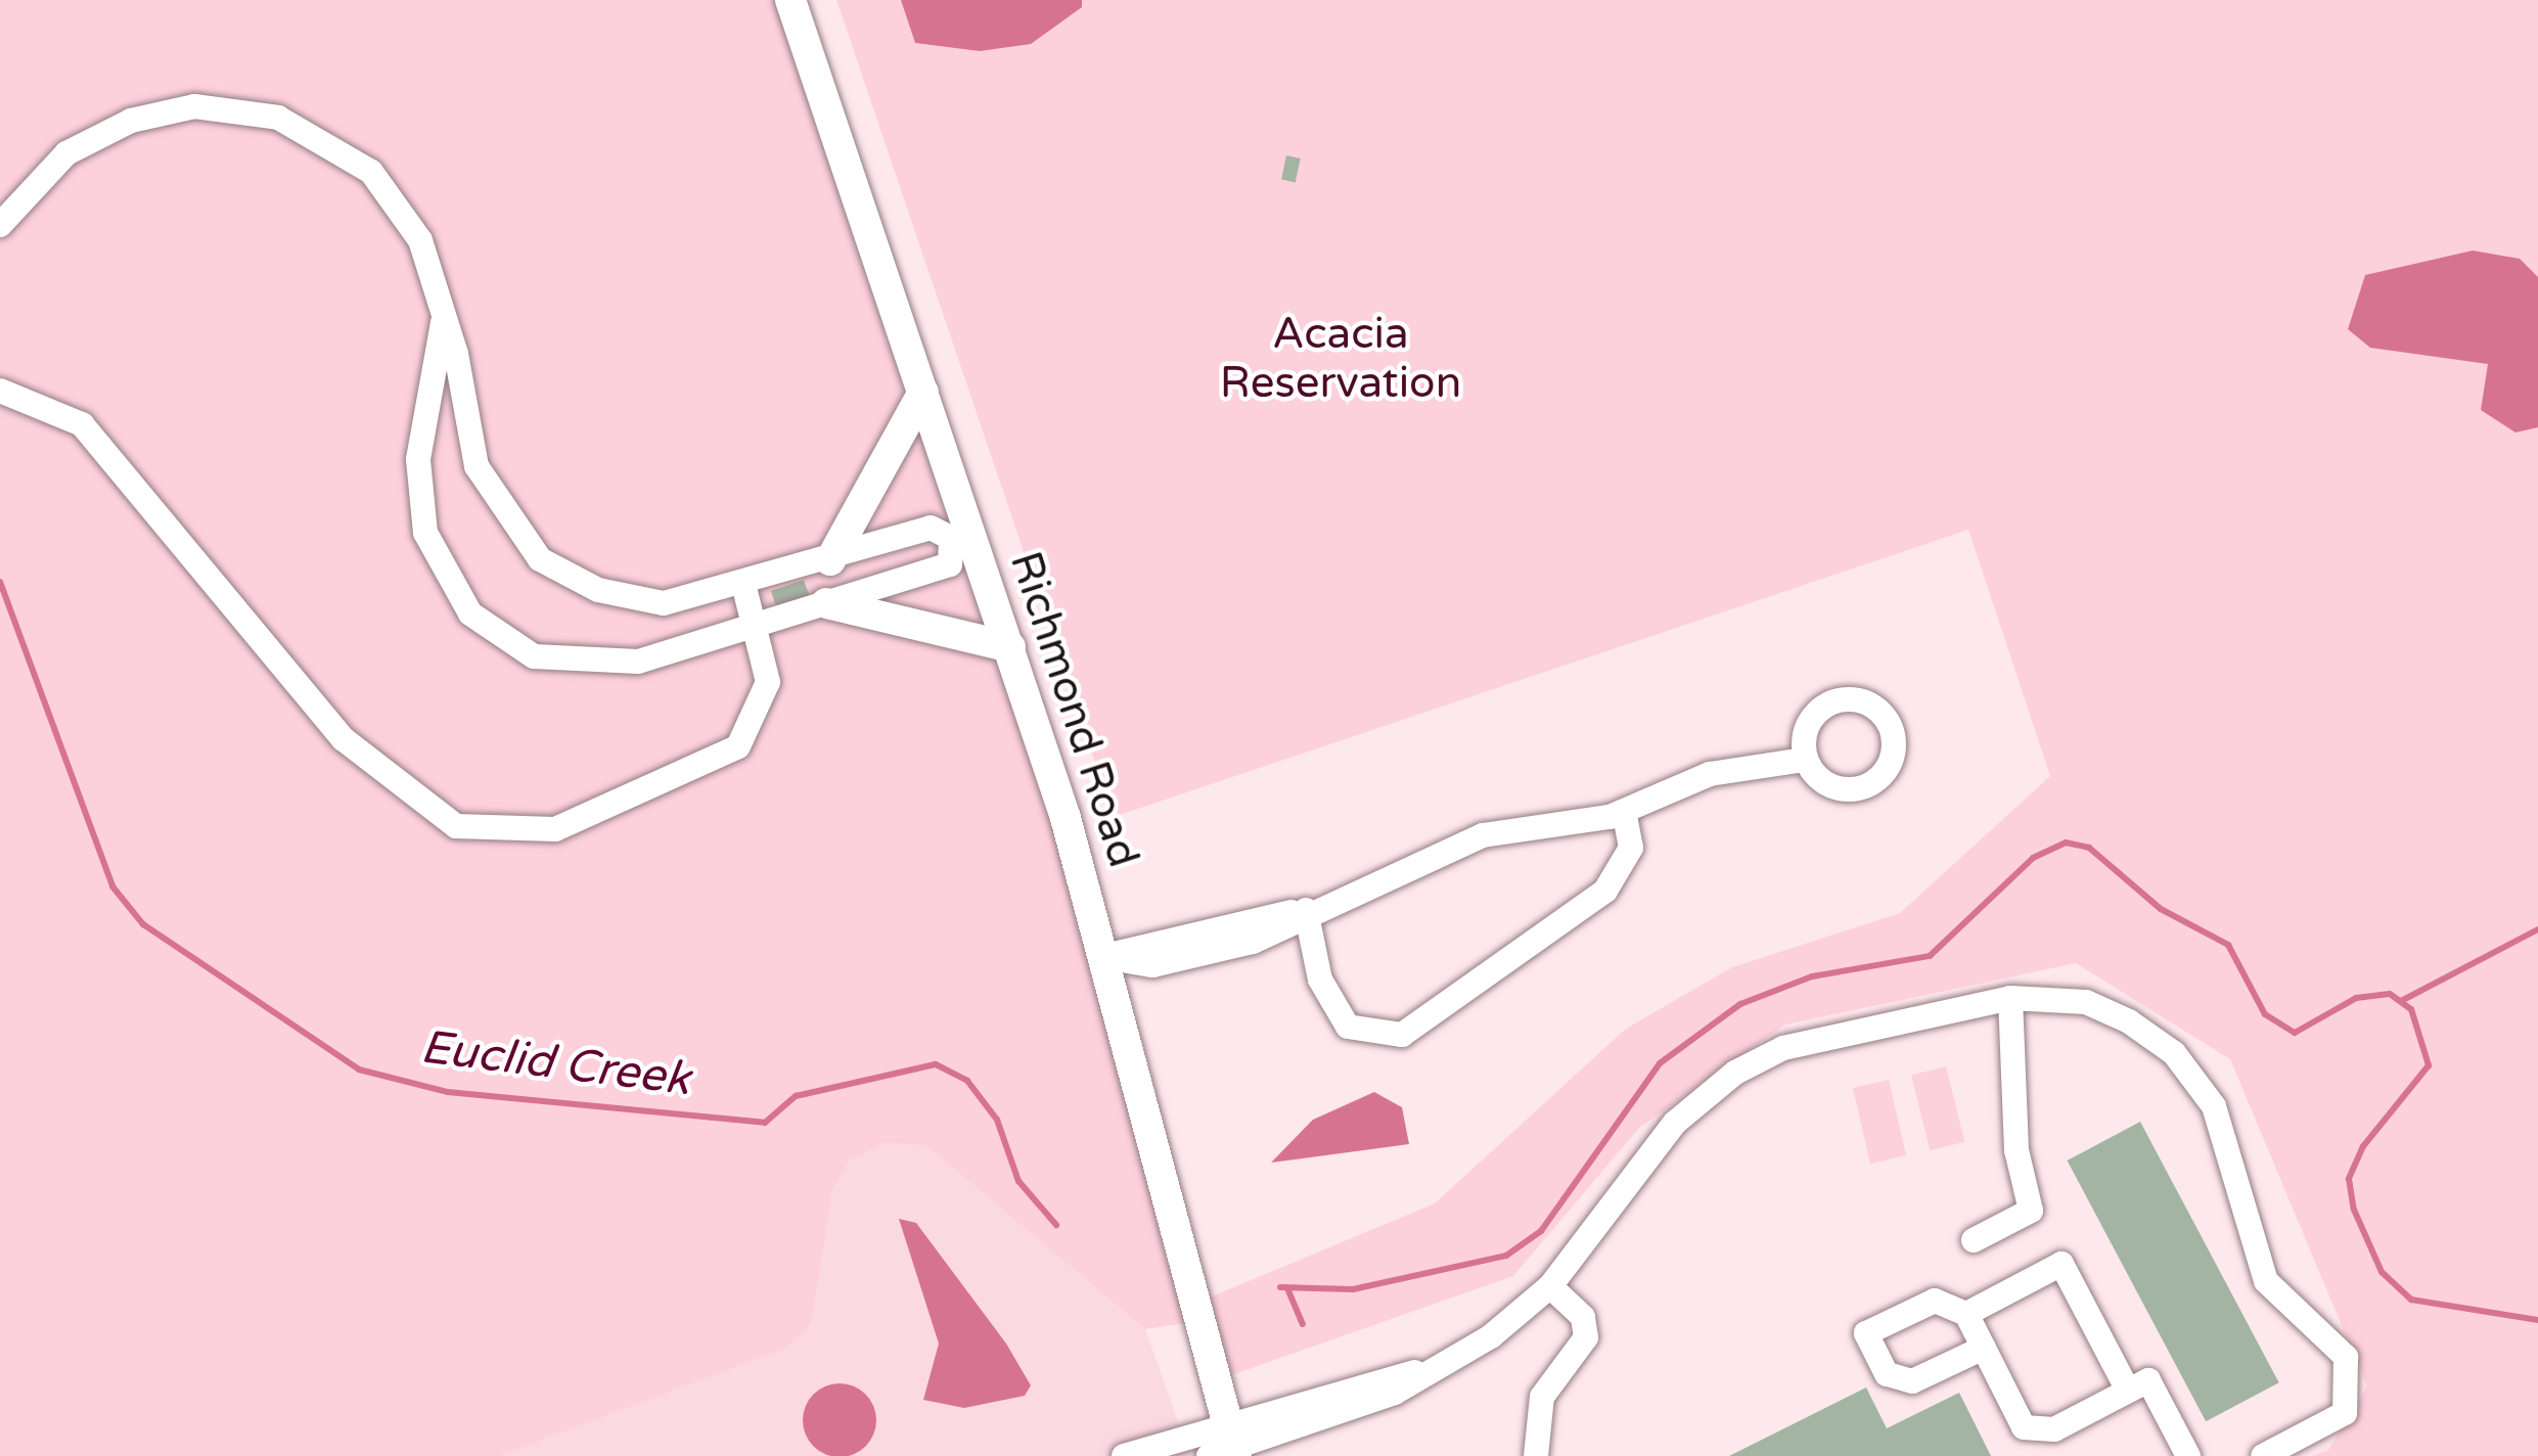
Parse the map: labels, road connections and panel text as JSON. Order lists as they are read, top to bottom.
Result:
{
  "streets": {
    "main road": ["Richmond Road"]
  },
  "water": ["Euclid Creek"],
  "parks": ["Acacia Reservation"]
}
